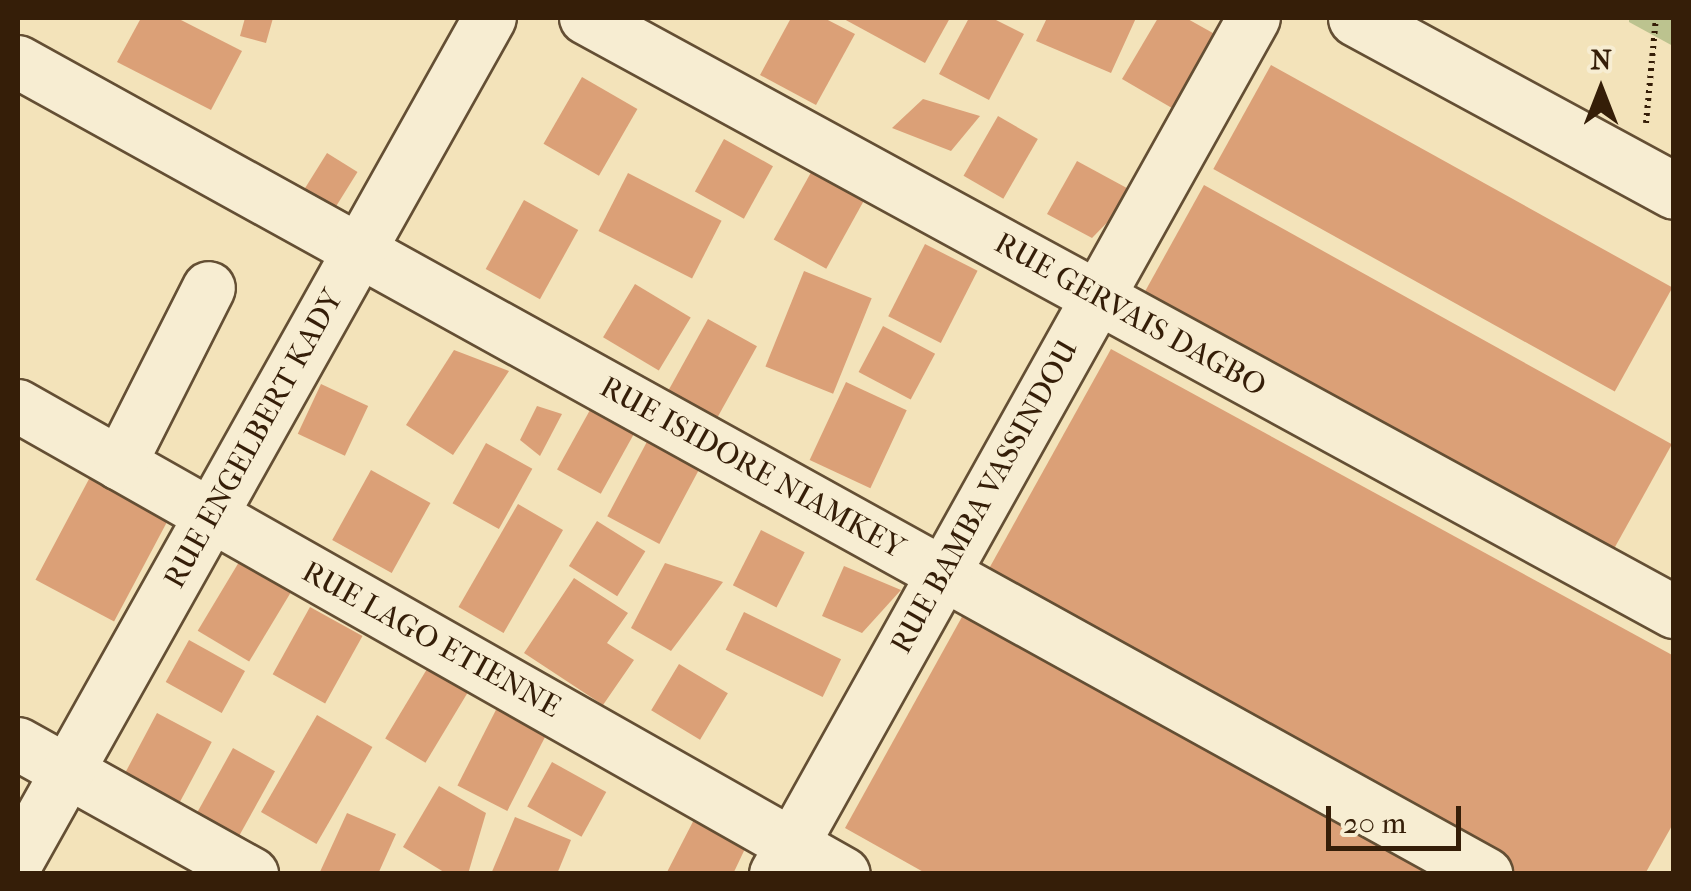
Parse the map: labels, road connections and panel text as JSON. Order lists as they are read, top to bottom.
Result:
{
  "streets": {
    "street": [
      "RUE GERVAIS DAGBO",
      "RUE ENGELBERT KADY",
      "RUE ISIDORE NIAMKEY",
      "RUE BAMBA VASSINDOU",
      "RUE LAGO ETIENNE"
    ]
  },
  "crossings": [
    ["RUE GERVAIS DAGBO", "RUE BAMBA VASSINDOU"],
    ["RUE ENGELBERT KADY", "RUE ISIDORE NIAMKEY"],
    ["RUE ENGELBERT KADY", "RUE LAGO ETIENNE"],
    ["RUE ISIDORE NIAMKEY", "RUE BAMBA VASSINDOU"],
    ["RUE BAMBA VASSINDOU", "RUE LAGO ETIENNE"]
  ],
  "scale_bar": "20 m",
  "north": "top"
}
